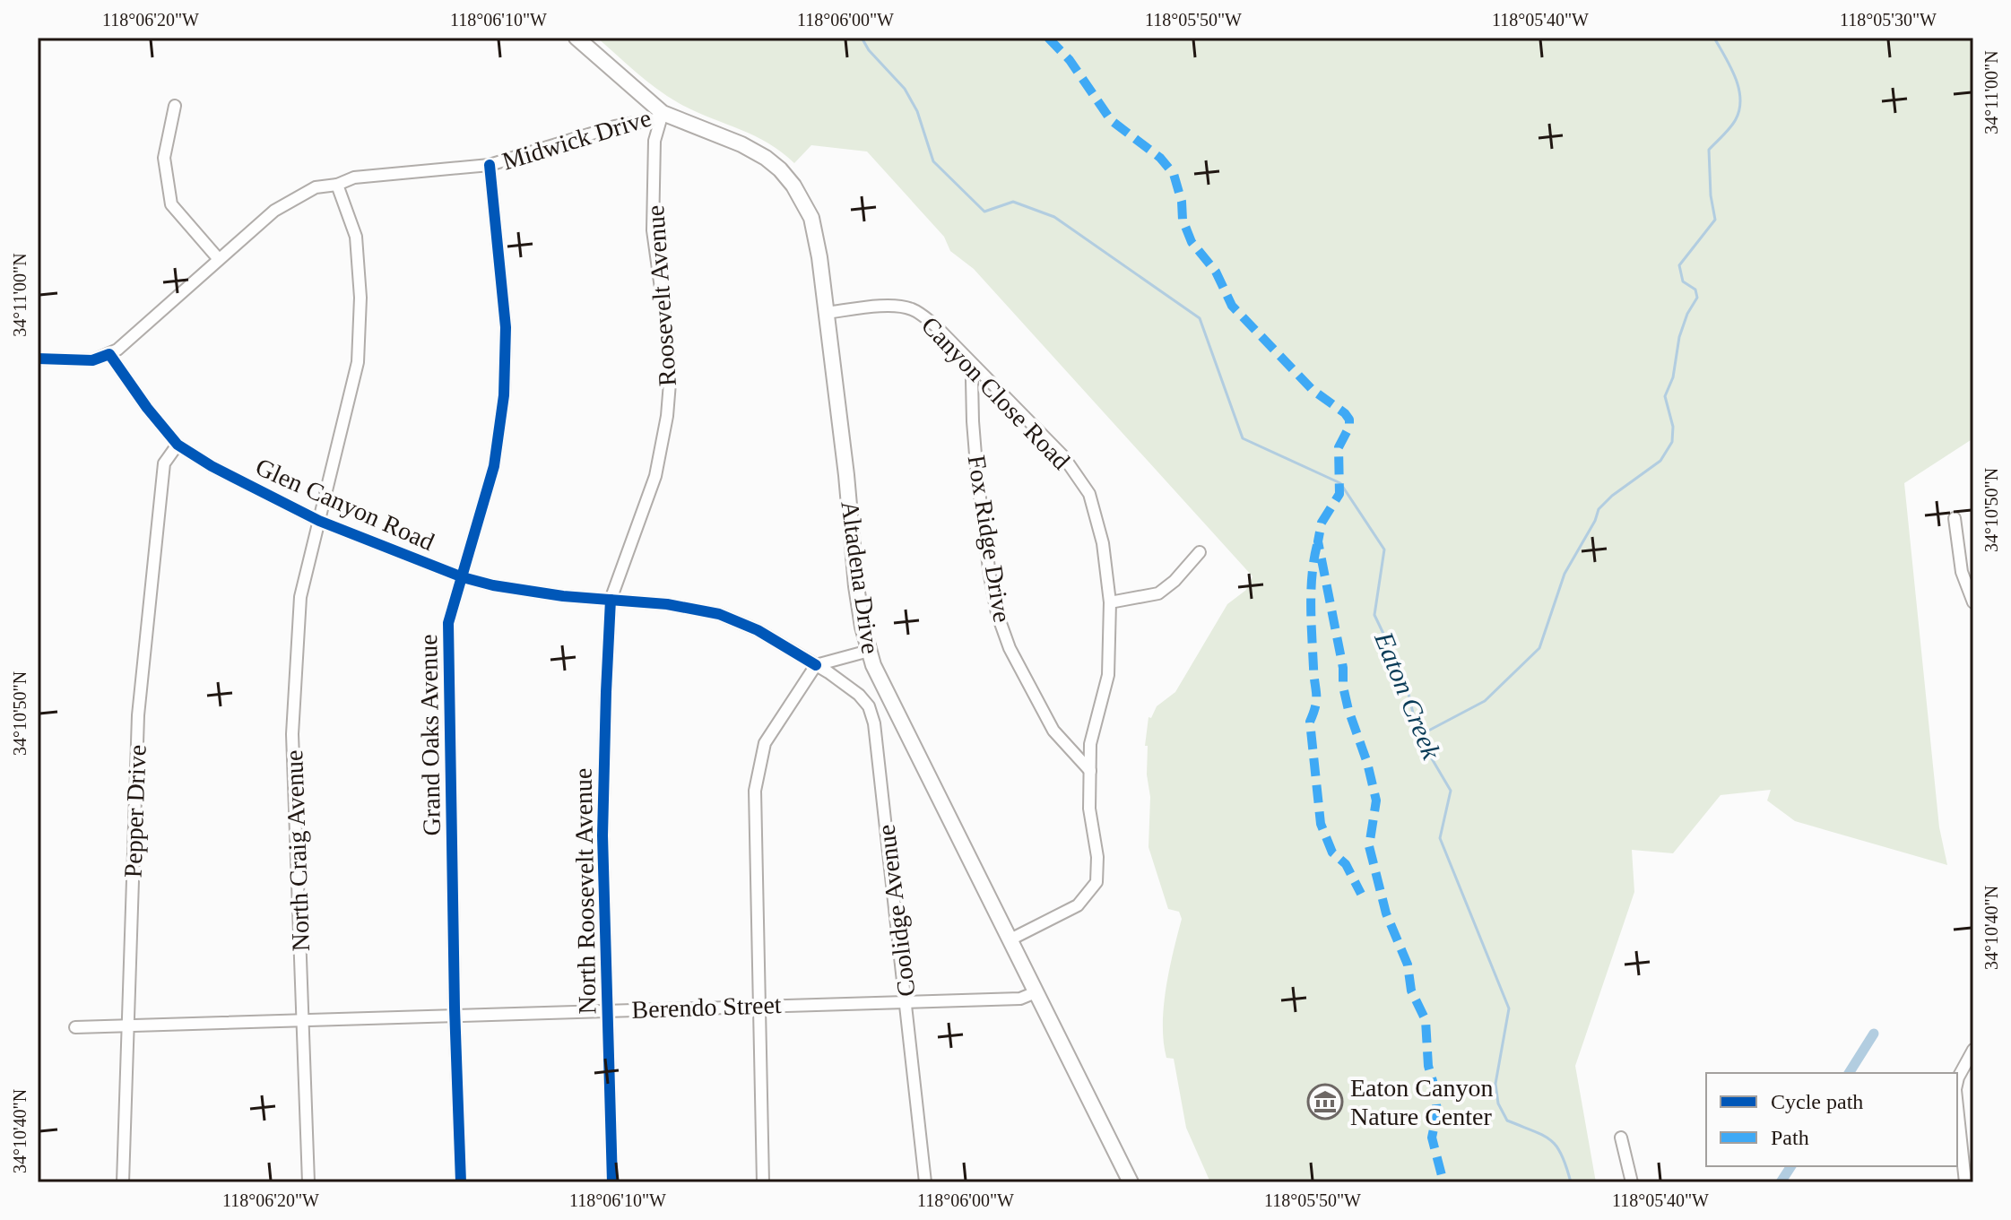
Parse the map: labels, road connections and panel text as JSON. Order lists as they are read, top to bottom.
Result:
{
  "streets": {
    "main road": ["Altadena Drive"],
    "street": [
      "Midwick Drive",
      "Roosevelt Avenue",
      "Canyon Close Road",
      "Glen Canyon Road",
      "Fox Ridge Drive",
      "Grand Oaks Avenue",
      "Pepper Drive",
      "North Craig Avenue",
      "North Roosevelt Avenue",
      "Coolidge Avenue",
      "Berendo Street"
    ]
  },
  "crossings": [
    ["Midwick Drive", "Roosevelt Avenue"],
    ["Midwick Drive", "Glen Canyon Road"],
    ["Midwick Drive", "Altadena Drive"],
    ["Midwick Drive", "Grand Oaks Avenue"],
    ["Midwick Drive", "North Craig Avenue"],
    ["Roosevelt Avenue", "Glen Canyon Road"],
    ["Roosevelt Avenue", "Altadena Drive"],
    ["Roosevelt Avenue", "North Roosevelt Avenue"],
    ["Canyon Close Road", "Fox Ridge Drive"],
    ["Canyon Close Road", "Altadena Drive"],
    ["Glen Canyon Road", "Grand Oaks Avenue"],
    ["Glen Canyon Road", "Pepper Drive"],
    ["Glen Canyon Road", "North Craig Avenue"],
    ["Glen Canyon Road", "North Roosevelt Avenue"],
    ["Glen Canyon Road", "Coolidge Avenue"],
    ["Altadena Drive", "Berendo Street"],
    ["Grand Oaks Avenue", "Berendo Street"],
    ["Pepper Drive", "Berendo Street"],
    ["North Craig Avenue", "Berendo Street"],
    ["North Roosevelt Avenue", "Berendo Street"],
    ["Coolidge Avenue", "Berendo Street"]
  ],
  "water": ["Eaton Creek"],
  "places": {
    "museum": ["Eaton Canyon Nature Center"]
  },
  "legend": ["Cycle path", "Path"],
  "coordinates": [
    "118°06'20\"W",
    "118°06'10\"W",
    "118°06'00\"W",
    "118°05'50\"W",
    "118°05'40\"W",
    "118°05'30\"W",
    "34°11'00\"N",
    "34°10'50\"N",
    "34°10'40\"N"
  ]
}
